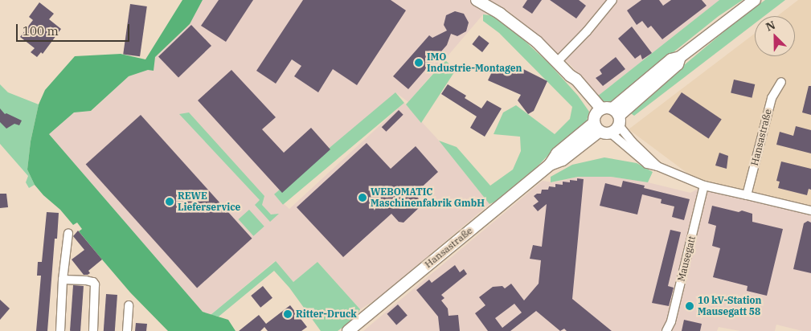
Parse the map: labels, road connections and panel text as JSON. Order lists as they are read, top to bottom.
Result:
{
  "streets": {
    "street": ["Hansastraße", "Mausegatt"]
  },
  "places": [
    "IMO Industrie-Montagen",
    "WEBOMATIC Maschinenfabrik GmbH",
    "REWE Lieferservice",
    "10 kV-Station Mausegatt 58",
    "Ritter-Druck"
  ],
  "scale_bar": "100 m",
  "north": "top left"
}
